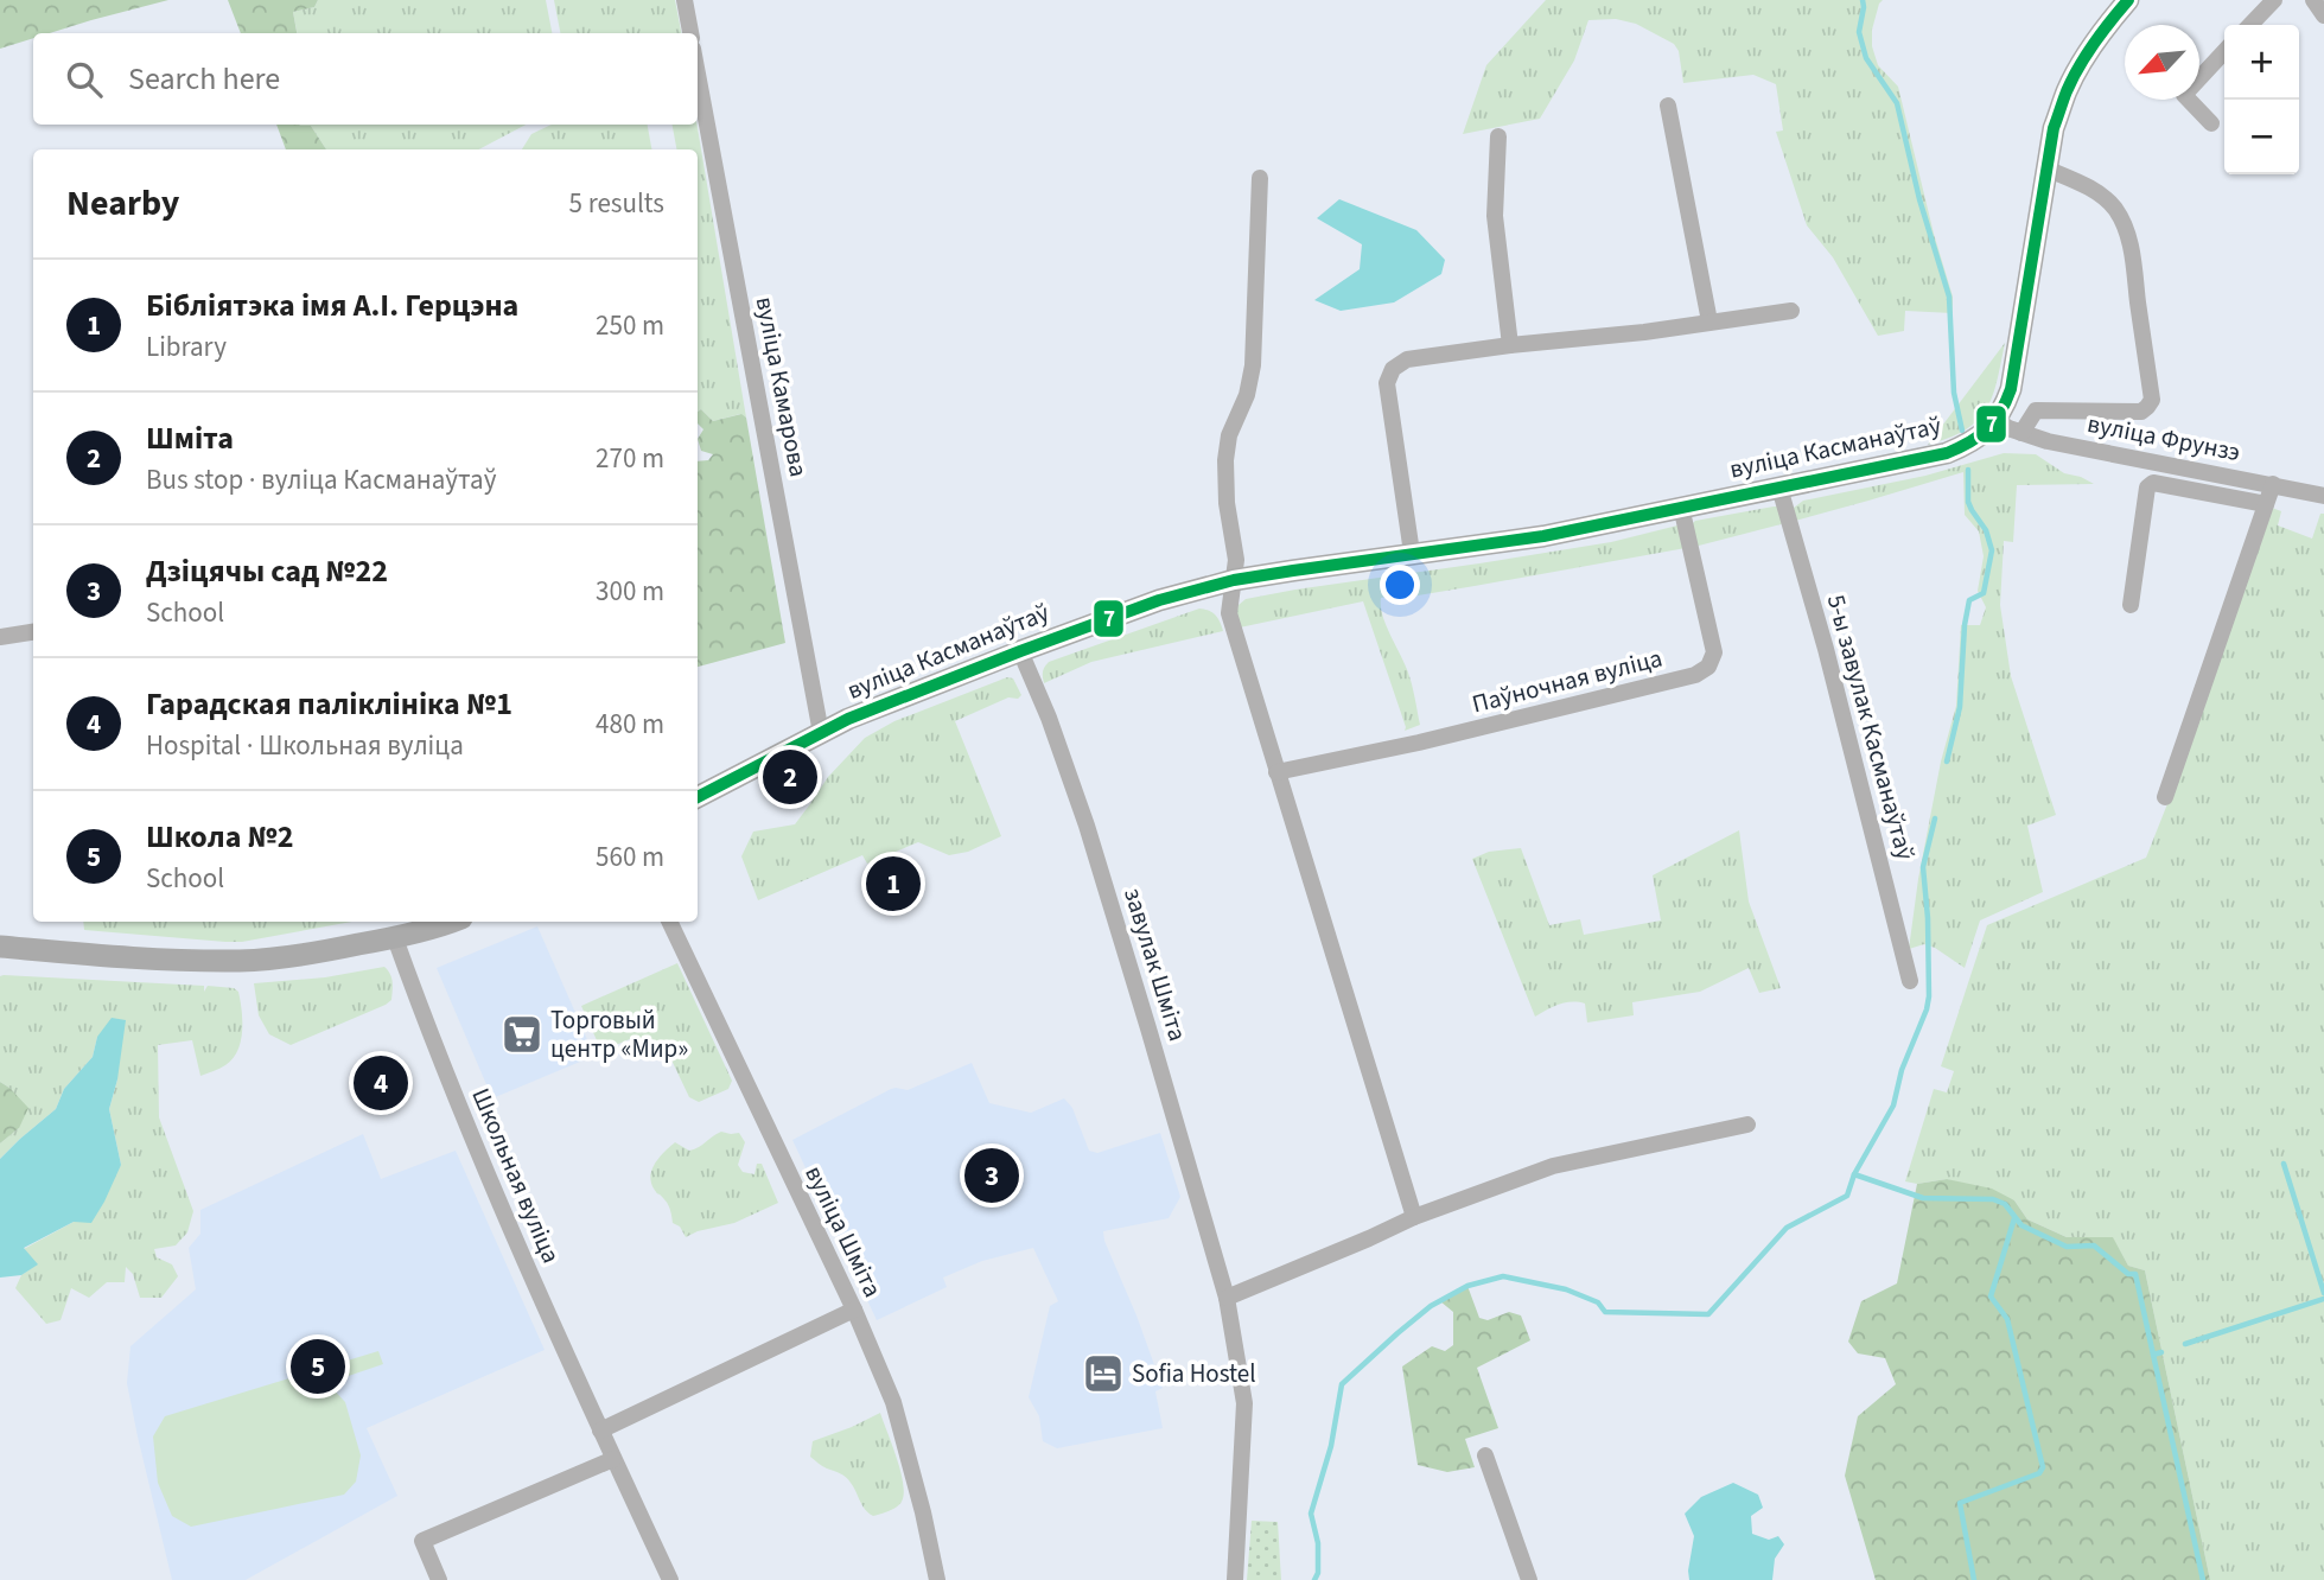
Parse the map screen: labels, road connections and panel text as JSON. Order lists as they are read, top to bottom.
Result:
{
  "streets": {
    "main road": ["вуліца Касманаўтаў"],
    "street": [
      "вуліца Камарова",
      "вуліца Фрунзэ",
      "Паўночная вуліца",
      "5-ы завулак Касманаўтаў",
      "завулак Шміта",
      "Школьная вуліца",
      "вуліца Шміта"
    ]
  },
  "crossings": [
    ["вуліца Камарова", "вуліца Касманаўтаў"],
    ["вуліца Фрунзэ", "вуліца Касманаўтаў"],
    ["вуліца Касманаўтаў", "Паўночная вуліца"],
    ["вуліца Касманаўтаў", "5-ы завулак Касманаўтаў"],
    ["вуліца Касманаўтаў", "завулак Шміта"]
  ],
  "places": {
    "supermarket": ["Торговый центр «Мир»"],
    "hotel": ["Sofia Hostel"]
  },
  "lines": ["transit line 7"],
  "north": "bottom left",
  "page": {
    "map_buttons": ["+", "−"],
    "search": "Search here",
    "heading": ["Nearby", "5 results"],
    "list": [
      {
        "mark": "1",
        "name": "Бібліятэка імя А.І. Герцэна",
        "note": "Library",
        "value": "250 m"
      },
      {
        "mark": "2",
        "name": "Шміта",
        "note": "Bus stop · вуліца Касманаўтаў",
        "value": "270 m"
      },
      {
        "mark": "3",
        "name": "Дзіцячы сад №22",
        "note": "School",
        "value": "300 m"
      },
      {
        "mark": "4",
        "name": "Гарадская паліклініка №1",
        "note": "Hospital · Школьная вуліца",
        "value": "480 m"
      },
      {
        "mark": "5",
        "name": "Школа №2",
        "note": "School",
        "value": "560 m"
      }
    ],
    "pins": [
      "2",
      "1",
      "4",
      "3",
      "5"
    ]
  }
}
